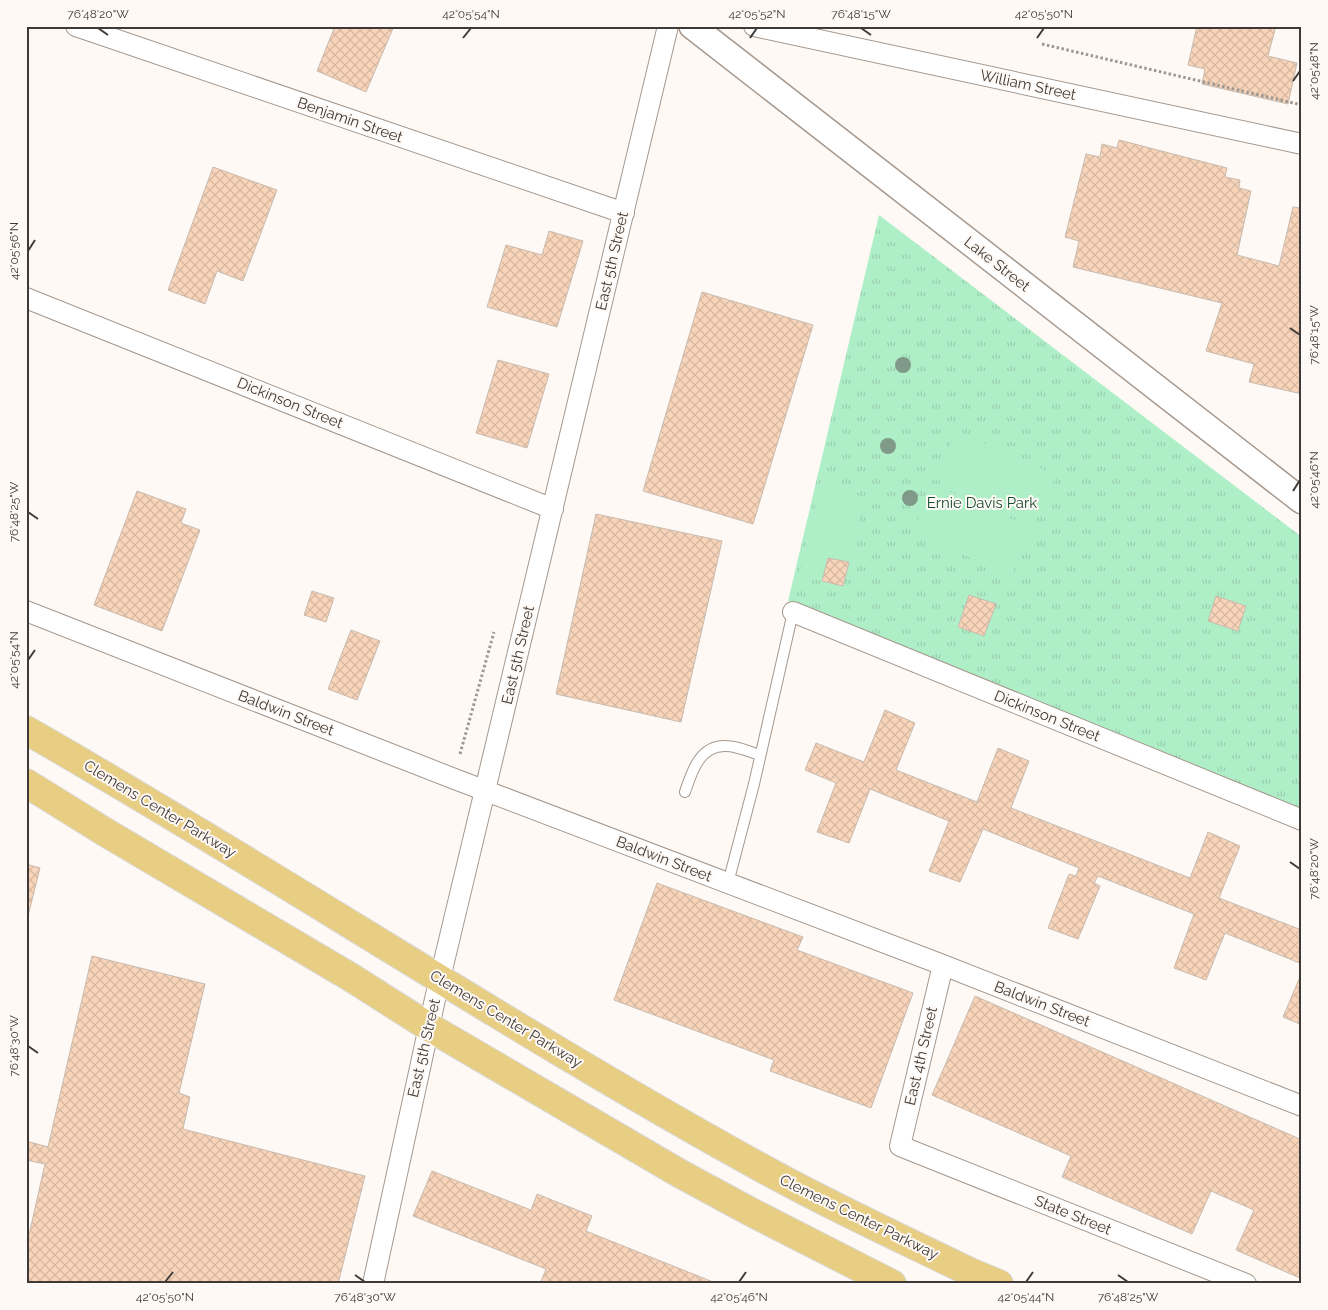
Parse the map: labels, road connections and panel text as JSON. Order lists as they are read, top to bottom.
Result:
{
  "streets": {
    "main road": ["Clemens Center Parkway"],
    "street": [
      "William Street",
      "Benjamin Street",
      "East 5th Street",
      "Lake Street",
      "Dickinson Street",
      "Baldwin Street",
      "East 4th Street",
      "State Street"
    ]
  },
  "crossings": [
    ["Benjamin Street", "East 5th Street"],
    ["East 5th Street", "Dickinson Street"],
    ["East 5th Street", "Baldwin Street"],
    ["East 5th Street", "Clemens Center Parkway"],
    ["Baldwin Street", "East 4th Street"],
    ["East 4th Street", "State Street"]
  ],
  "parks": ["Ernie Davis Park"],
  "coordinates": [
    "76°48'20\"W",
    "42°05'54\"N",
    "42°05'52\"N",
    "76°48'15\"W",
    "42°05'50\"N",
    "42°05'48\"N",
    "42°05'56\"N",
    "42°05'46\"N",
    "76°48'25\"W",
    "76°48'30\"W",
    "42°05'44\"N"
  ]
}
